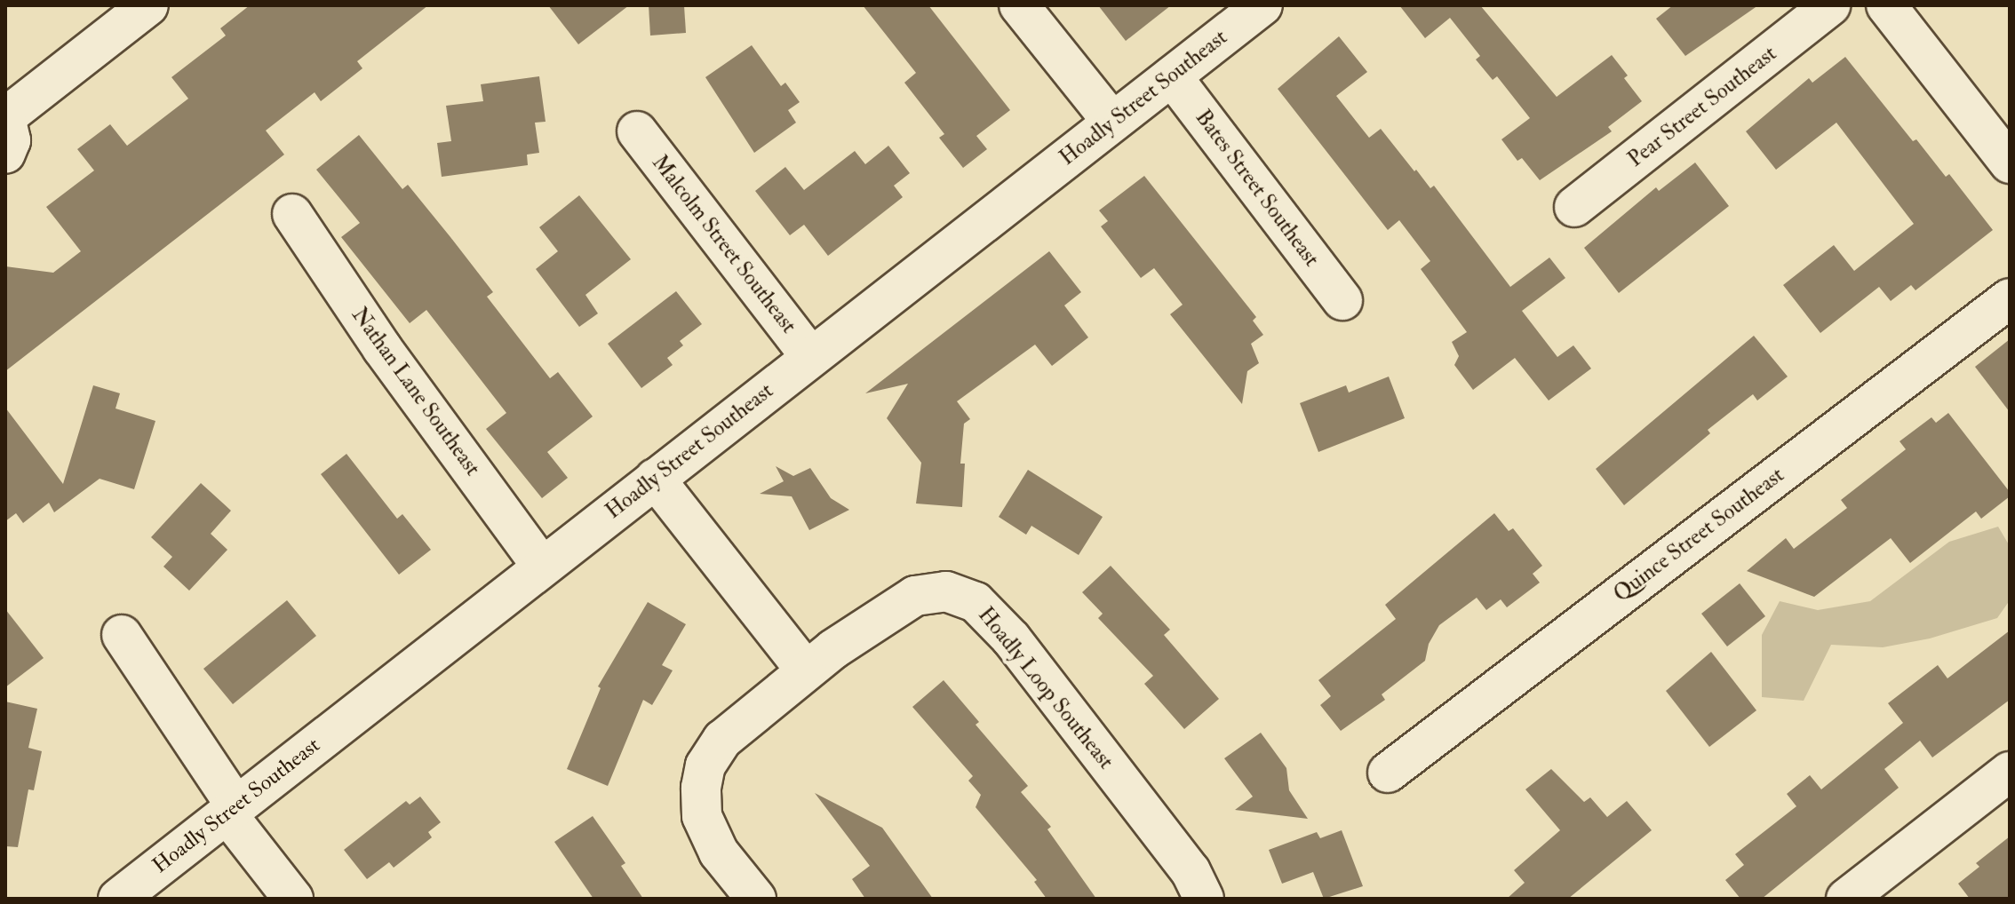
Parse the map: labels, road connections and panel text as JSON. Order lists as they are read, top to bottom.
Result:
{
  "streets": {
    "street": [
      "Hoadly Street Southeast",
      "Pear Street Southeast",
      "Bates Street Southeast",
      "Malcolm Street Southeast",
      "Nathan Lane Southeast",
      "Quince Street Southeast",
      "Hoadly Loop Southeast"
    ]
  },
  "crossings": [
    ["Hoadly Street Southeast", "Bates Street Southeast"],
    ["Hoadly Street Southeast", "Malcolm Street Southeast"],
    ["Hoadly Street Southeast", "Nathan Lane Southeast"]
  ]
}
